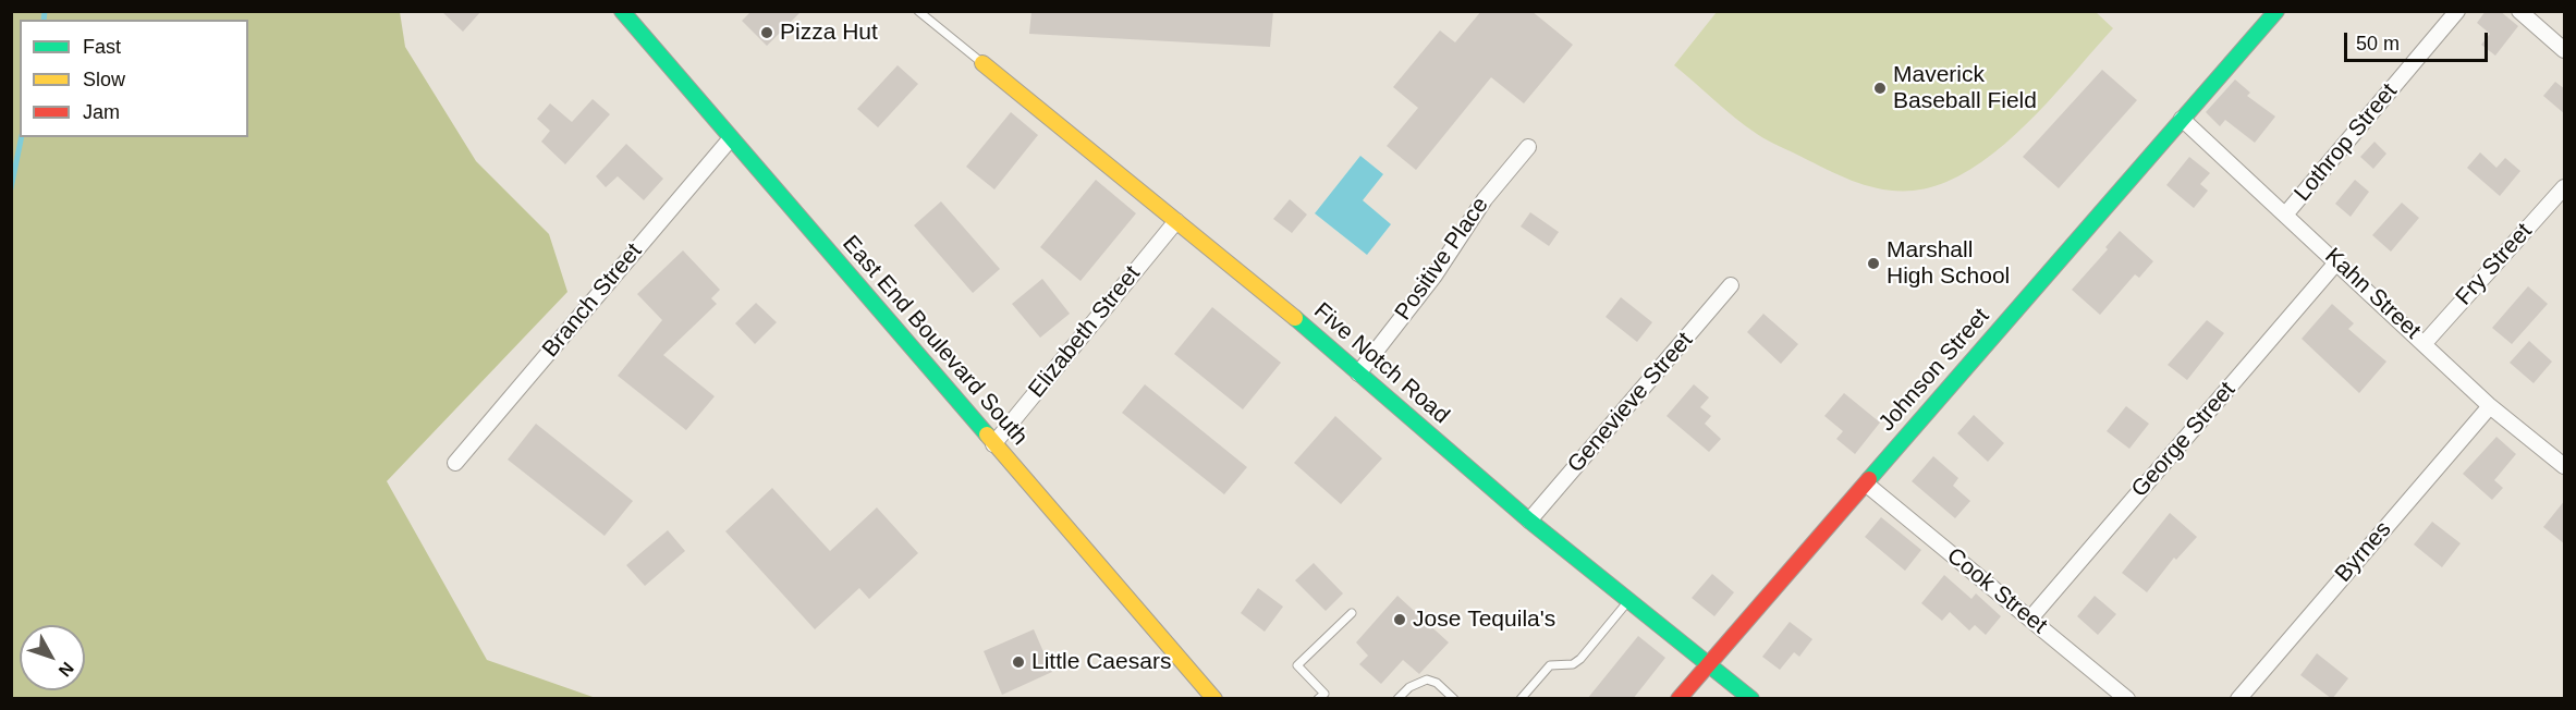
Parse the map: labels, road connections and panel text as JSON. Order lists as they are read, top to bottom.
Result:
{
  "streets": {
    "main road": ["East End Boulevard South", "Five Notch Road", "Johnson Street"],
    "street": [
      "Lothrop Street",
      "Positive Place",
      "Fry Street",
      "Kahn Street",
      "Branch Street",
      "Elizabeth Street",
      "Genevieve Street",
      "George Street",
      "Byrnes",
      "Cook Street"
    ]
  },
  "crossings": [
    ["Lothrop Street", "Kahn Street"],
    ["Positive Place", "Five Notch Road"],
    ["Fry Street", "Kahn Street"],
    ["Kahn Street", "Johnson Street"],
    ["Kahn Street", "George Street"],
    ["Kahn Street", "Byrnes"],
    ["Branch Street", "East End Boulevard South"],
    ["Elizabeth Street", "East End Boulevard South"],
    ["Elizabeth Street", "Five Notch Road"],
    ["Five Notch Road", "Johnson Street"],
    ["Five Notch Road", "Genevieve Street"],
    ["Johnson Street", "Cook Street"],
    ["George Street", "Cook Street"]
  ],
  "places": [
    "Pizza Hut",
    "Maverick Baseball Field",
    "Marshall High School",
    "Jose Tequila's",
    "Little Caesars"
  ],
  "legend": ["Fast", "Slow", "Jam"],
  "scale_bar": "50 m",
  "north": "bottom right"
}
